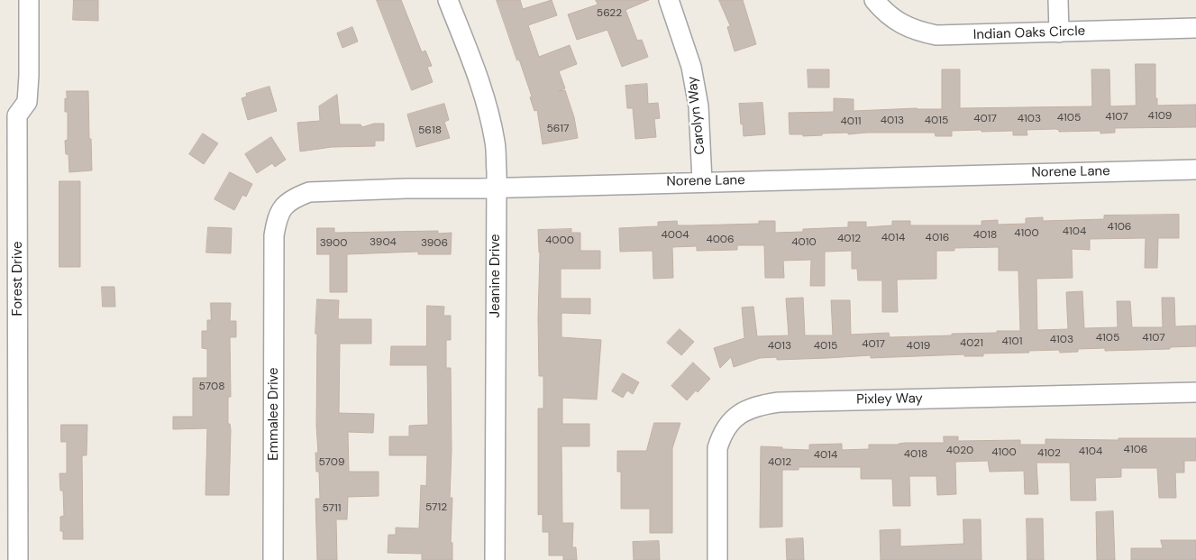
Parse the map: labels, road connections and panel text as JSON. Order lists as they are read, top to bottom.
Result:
{
  "streets": {
    "street": [
      "Indian Oaks Circle",
      "Carolyn Way",
      "Norene Lane",
      "Jeanine Drive",
      "Forest Drive",
      "Pixley Way",
      "Emmalee Drive"
    ]
  },
  "crossings": [
    ["Carolyn Way", "Norene Lane"],
    ["Norene Lane", "Jeanine Drive"],
    ["Norene Lane", "Emmalee Drive"]
  ],
  "house_numbers": [
    "5622",
    "4109",
    "4107",
    "4105",
    "4017",
    "4103",
    "4013",
    "4015",
    "4011",
    "5617",
    "5618",
    "4106",
    "4104",
    "4100",
    "4004",
    "4018",
    "4014",
    "4016",
    "4012",
    "4006",
    "4000",
    "3904",
    "4010",
    "3900",
    "3906",
    "4105",
    "4107",
    "4103",
    "4101",
    "4021",
    "4017",
    "4013",
    "4015",
    "4019",
    "5708",
    "4106",
    "4020",
    "4104",
    "4100",
    "4102",
    "4018",
    "4014",
    "5709",
    "4012",
    "5712",
    "5711"
  ]
}
